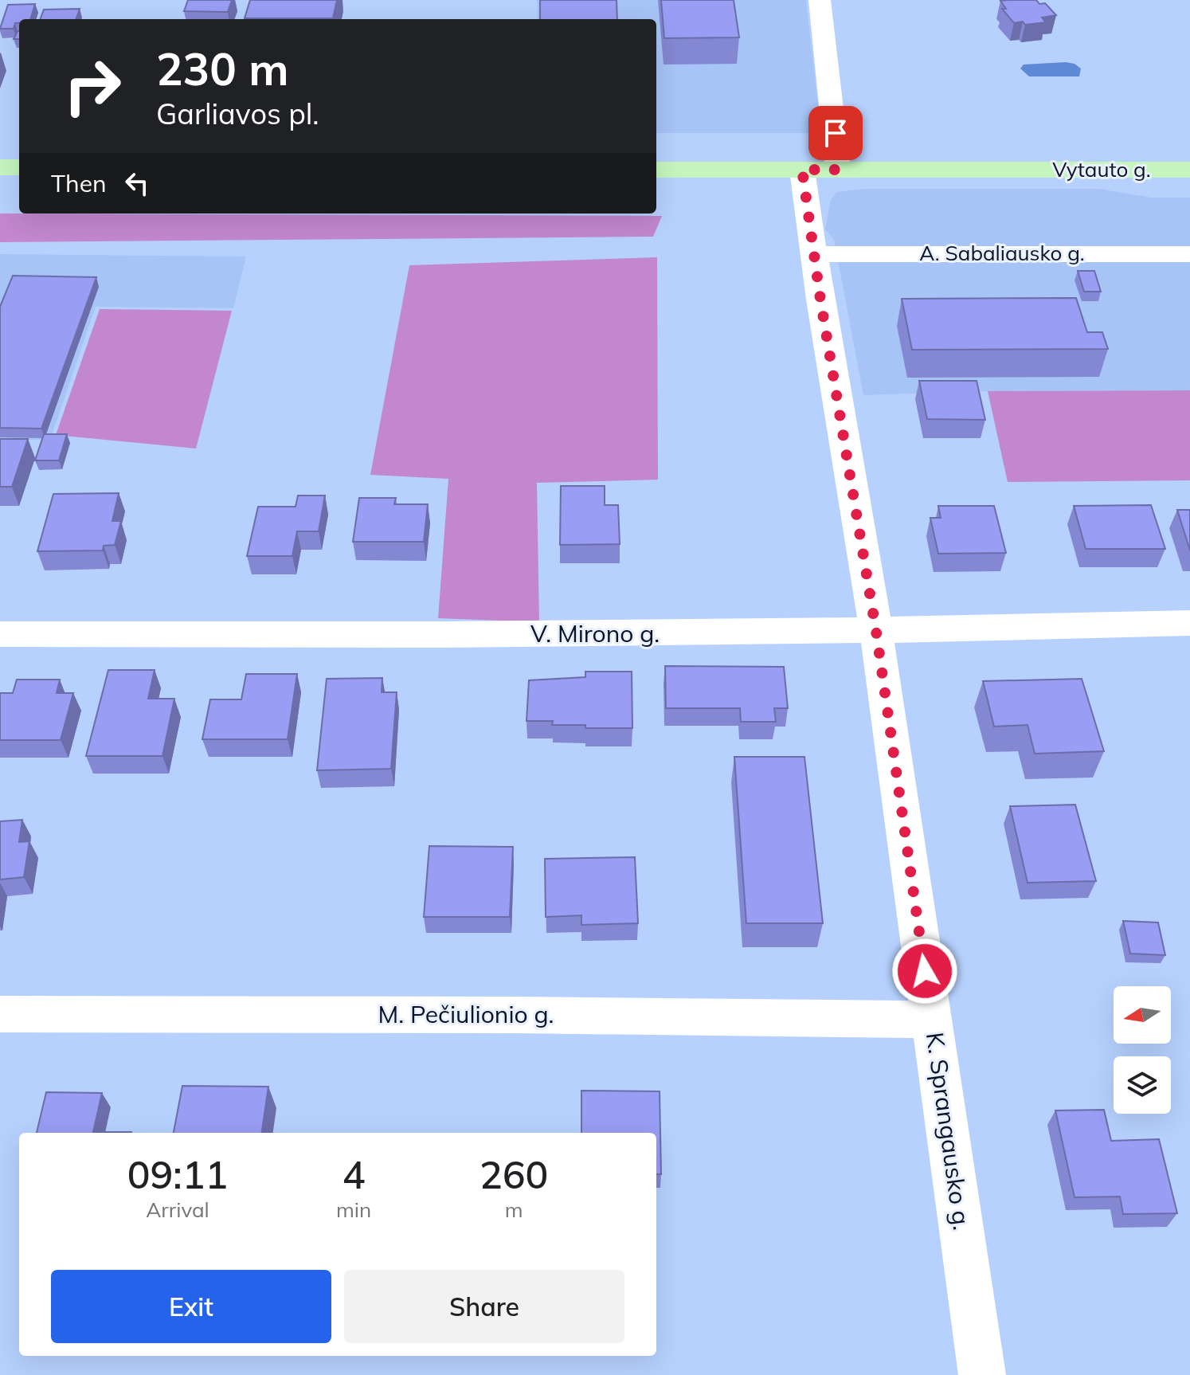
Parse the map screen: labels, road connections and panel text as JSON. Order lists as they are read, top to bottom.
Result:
{
  "streets": {
    "main road": ["Vytauto g."],
    "street": [
      "A. Sabaliausko g.",
      "V. Mirono g.",
      "M. Pečiulionio g.",
      "K. Sprangausko g."
    ]
  },
  "crossings": [
    ["Vytauto g.", "K. Sprangausko g."],
    ["A. Sabaliausko g.", "K. Sprangausko g."],
    ["V. Mirono g.", "K. Sprangausko g."],
    ["M. Pečiulionio g.", "K. Sprangausko g."]
  ],
  "north": "left",
  "page": {
    "turn": ["230 m", "Garliavos pl."],
    "then": "Then",
    "eta": [
      "09:11",
      "Arrival",
      "4",
      "min",
      "260",
      "m"
    ],
    "buttons": ["Exit", "Share"]
  }
}
